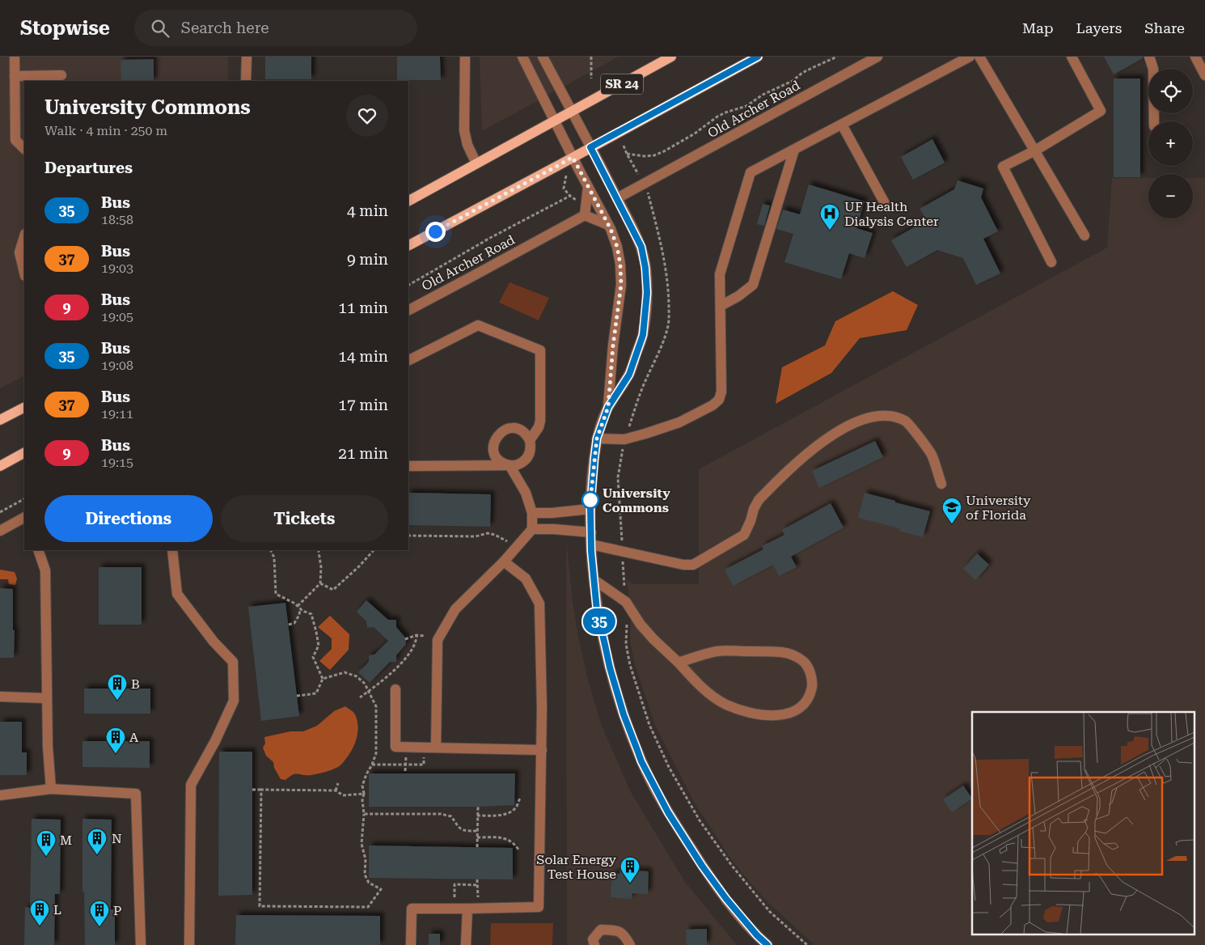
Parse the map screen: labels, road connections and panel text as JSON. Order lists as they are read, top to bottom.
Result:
{
  "streets": {
    "main road": ["SR 24"],
    "street": ["Old Archer Road"]
  },
  "places": {
    "hospital": ["UF Health Dialysis Center"],
    "other": ["University Commons"],
    "school or university": ["University of Florida"],
    "building": [
      "B",
      "A",
      "N",
      "M",
      "Solar Energy Test House",
      "L",
      "P"
    ]
  },
  "lines": ["bus line 35"],
  "page": {
    "header": "Stopwise",
    "search": "Search here",
    "nav": ["Map", "Layers", "Share"],
    "on_map": "35",
    "map_buttons": ["+", "−"],
    "heading": [
      ["University Commons", "Walk · 4 min · 250 m"],
      "Departures"
    ],
    "list": [
      {
        "mark": "35",
        "name": "Bus",
        "note": "18:58",
        "value": "4 min"
      },
      {
        "mark": "37",
        "name": "Bus",
        "note": "19:03",
        "value": "9 min"
      },
      {
        "mark": "9",
        "name": "Bus",
        "note": "19:05",
        "value": "11 min"
      },
      {
        "mark": "35",
        "name": "Bus",
        "note": "19:08",
        "value": "14 min"
      },
      {
        "mark": "37",
        "name": "Bus",
        "note": "19:11",
        "value": "17 min"
      },
      {
        "mark": "9",
        "name": "Bus",
        "note": "19:15",
        "value": "21 min"
      }
    ],
    "buttons": ["Directions", "Tickets"]
  }
}
